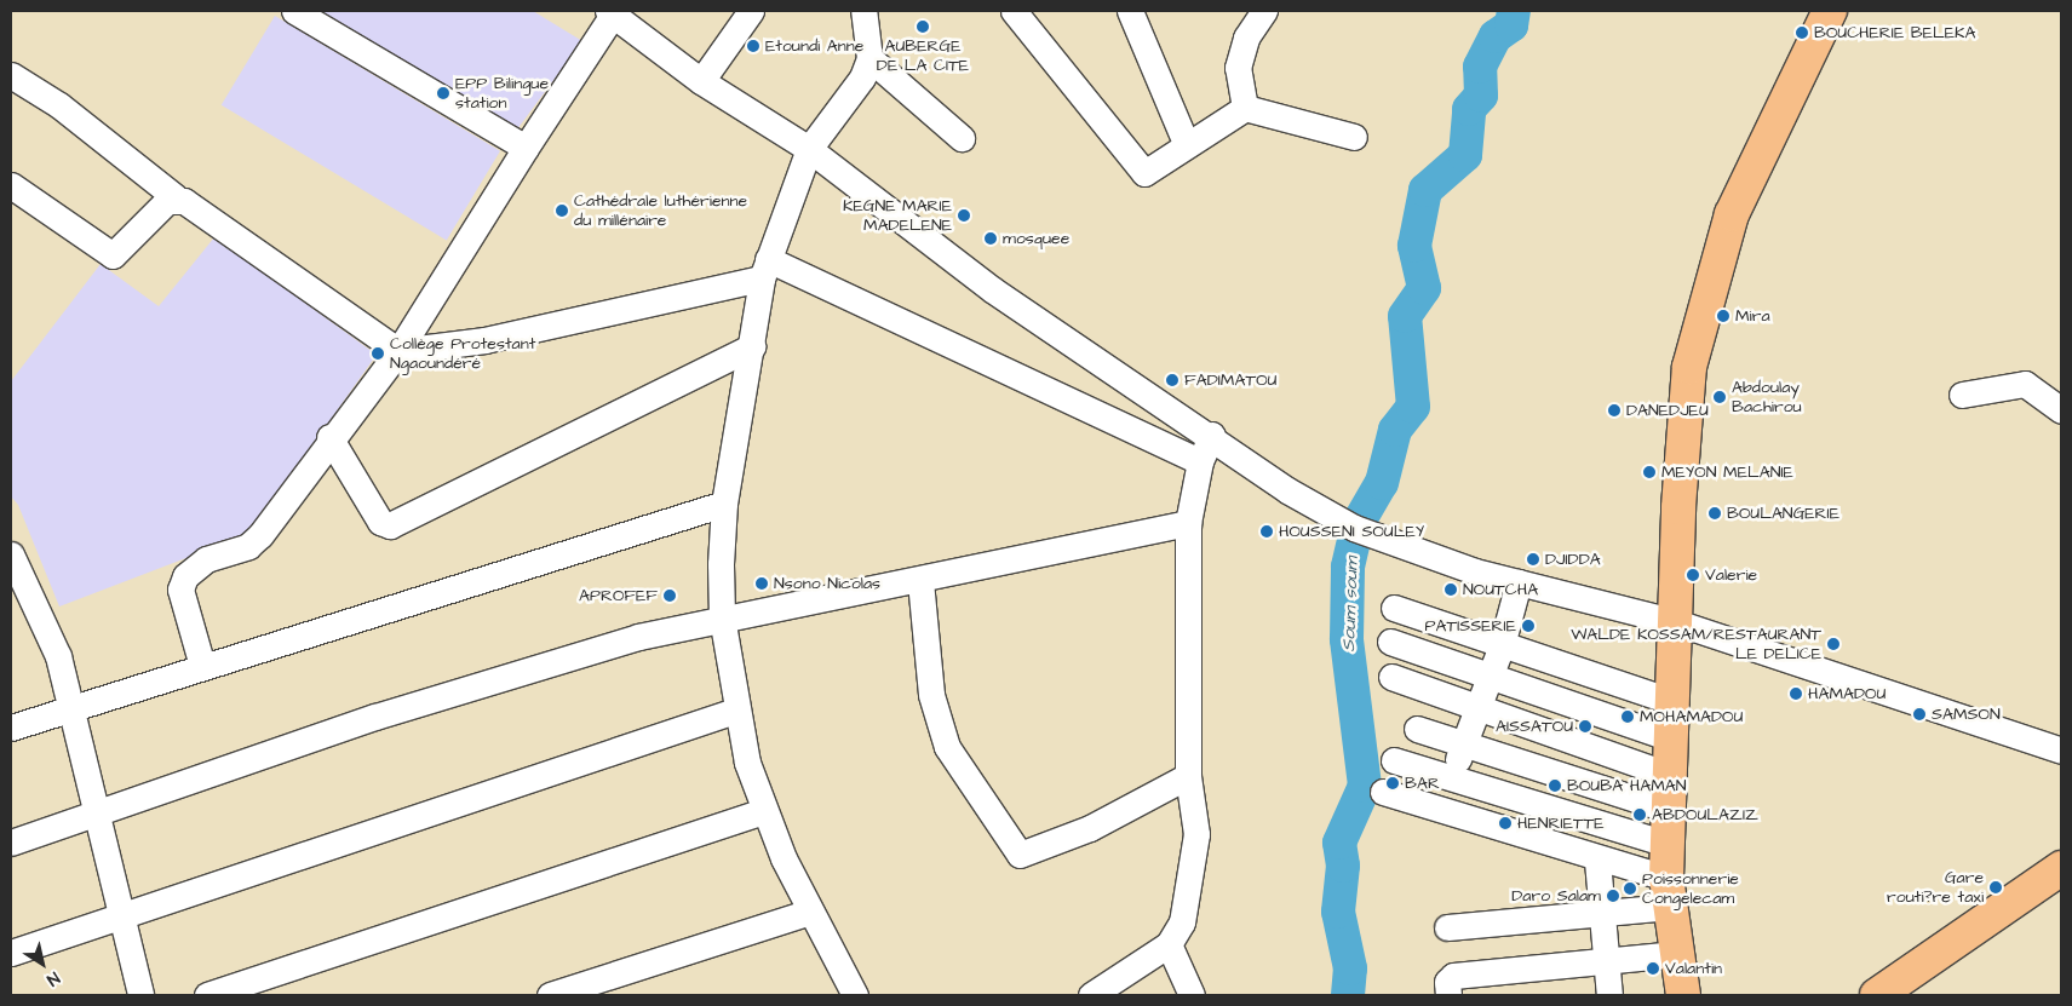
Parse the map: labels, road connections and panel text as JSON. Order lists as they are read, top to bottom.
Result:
{
  "water": ["Soum soum"],
  "places": [
    "AUBERGE DE LA CITE",
    "BOUCHERIE BELEKA",
    "Etoundi Anne",
    "EPP Bilingue station",
    "Cathédrale luthérienne du millénaire",
    "KEGNE MARIE MADELENE",
    "mosquee",
    "Mira",
    "Collège Protestant Ngaoundéré",
    "FADIMATOU",
    "Abdoulay Bachirou",
    "DANEDJEU",
    "MEYON MELANIE",
    "BOULANGERIE",
    "HOUSSENI SOULEY",
    "DJIDDA",
    "Valerie",
    "Nsono Nicolas",
    "NOUTCHA",
    "APROFEF",
    "PATISSERIE",
    "WALDE KOSSAM/RESTAURANT LE DELICE",
    "HAMADOU",
    "SAMSON",
    "MOHAMADOU",
    "AISSATOU",
    "BAR",
    "BOUBA HAMAN",
    "ABDOULAZIZ",
    "HENRIETTE",
    "Gare routi?re taxi",
    "Poissonnerie Congelecam",
    "Daro Salam",
    "Valantin"
  ],
  "north": "bottom right"
}
